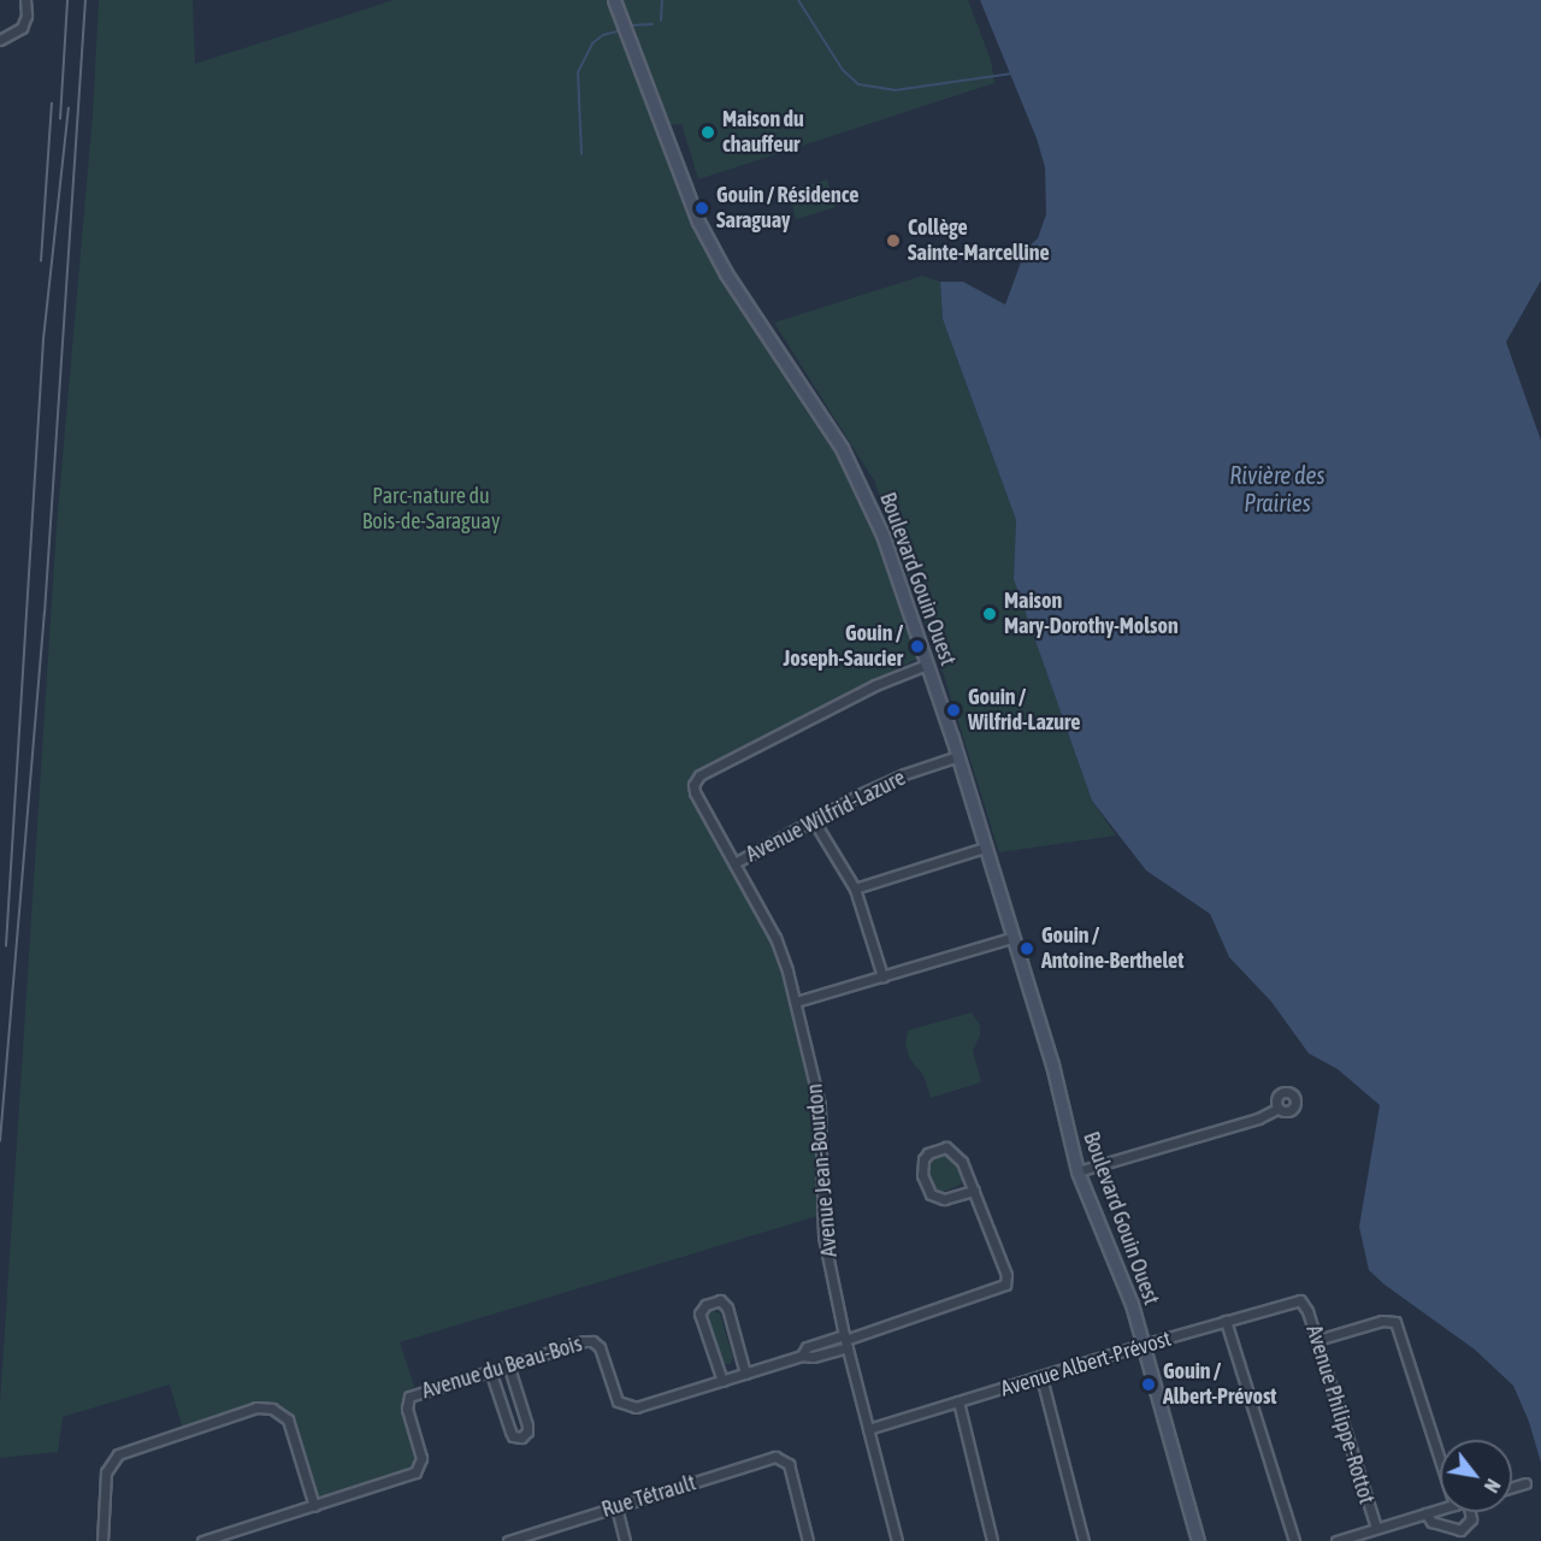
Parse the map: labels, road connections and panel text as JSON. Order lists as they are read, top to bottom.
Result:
{
  "streets": {
    "street": [
      "Boulevard Gouin Ouest",
      "Avenue Wilfrid-Lazure",
      "Avenue Jean-Bourdon",
      "Avenue Albert-Prévost",
      "Avenue du Beau-Bois",
      "Avenue Philippe-Rottot",
      "Rue Tétrault"
    ]
  },
  "crossings": [
    ["Boulevard Gouin Ouest", "Avenue Wilfrid-Lazure"],
    ["Boulevard Gouin Ouest", "Avenue Jean-Bourdon"],
    ["Boulevard Gouin Ouest", "Avenue Albert-Prévost"],
    ["Avenue Wilfrid-Lazure", "Avenue Jean-Bourdon"],
    ["Avenue Jean-Bourdon", "Avenue Albert-Prévost"],
    ["Avenue Jean-Bourdon", "Avenue du Beau-Bois"],
    ["Avenue Albert-Prévost", "Avenue Philippe-Rottot"]
  ],
  "water": ["Rivière des Prairies"],
  "parks": ["Parc-nature du Bois-de-Saraguay"],
  "places": [
    "Maison du chauffeur",
    "Gouin / Résidence Saraguay",
    "Collège Sainte-Marcelline",
    "Maison Mary-Dorothy-Molson",
    "Gouin / Joseph-Saucier",
    "Gouin / Wilfrid-Lazure",
    "Gouin / Antoine-Berthelet",
    "Gouin / Albert-Prévost"
  ],
  "north": "bottom right"
}
